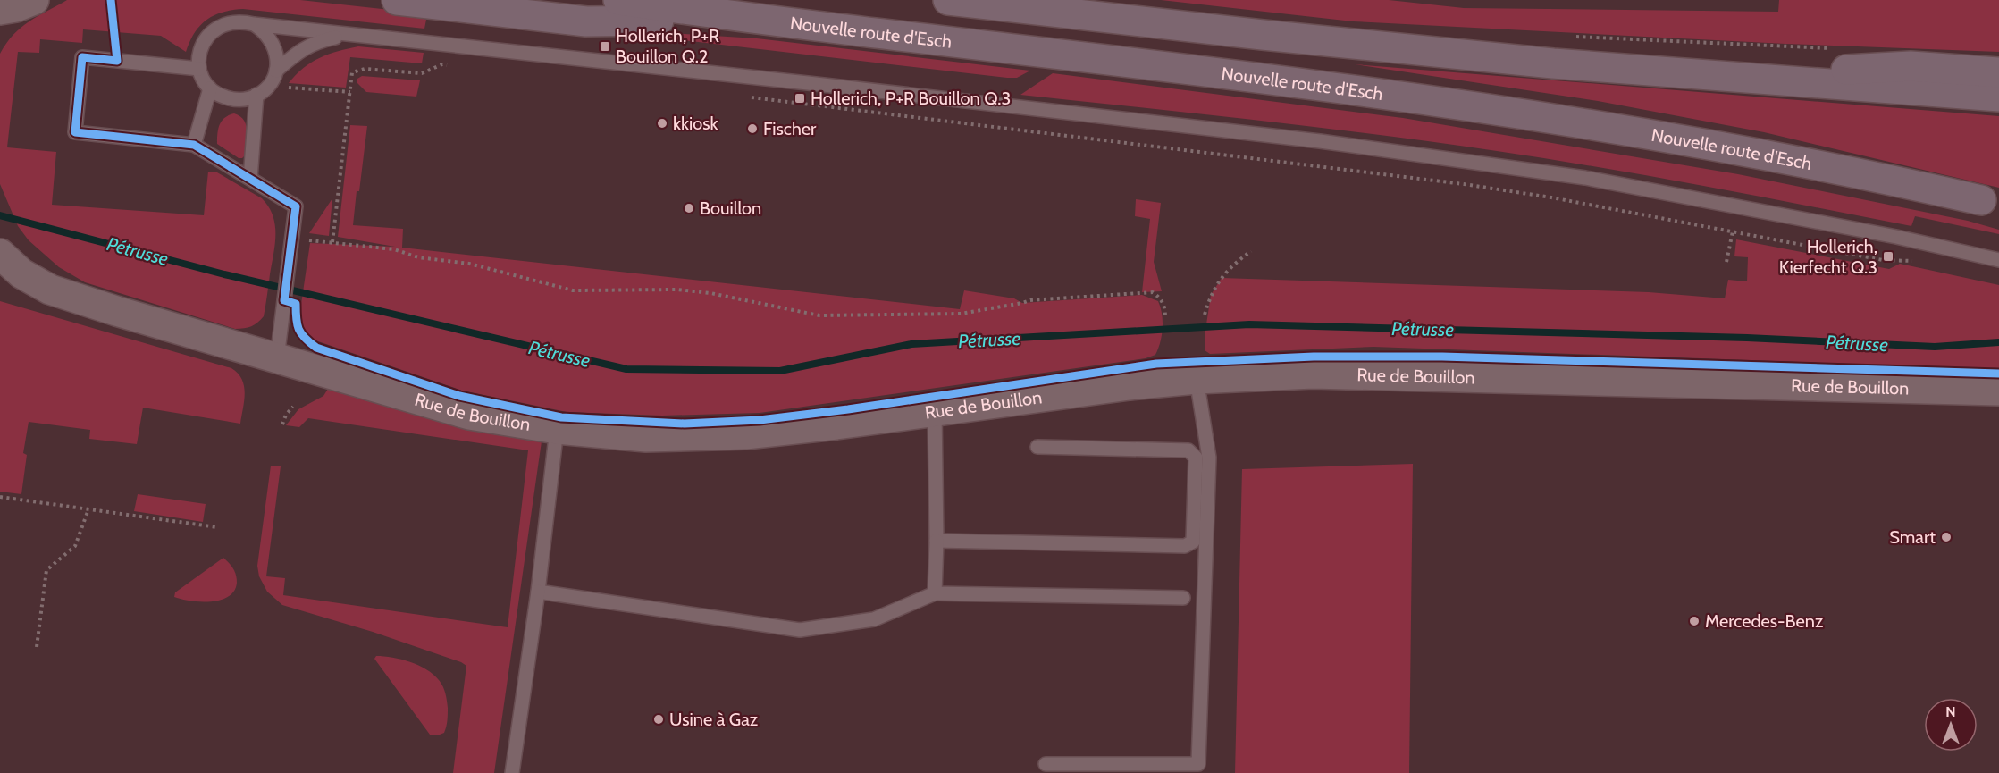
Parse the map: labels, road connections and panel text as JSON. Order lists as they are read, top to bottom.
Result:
{
  "streets": {
    "highway": ["Nouvelle route d'Esch"],
    "street": ["Rue de Bouillon"]
  },
  "water": ["Pétrusse"],
  "places": {
    "transit": ["Hollerich, P+R Bouillon Q.2", "Hollerich, P+R Bouillon Q.3", "Hollerich, Kierfecht Q.3"],
    "other": [
      "kkiosk",
      "Fischer",
      "Bouillon",
      "Smart",
      "Mercedes-Benz",
      "Usine à Gaz"
    ]
  },
  "north": "top"
}
